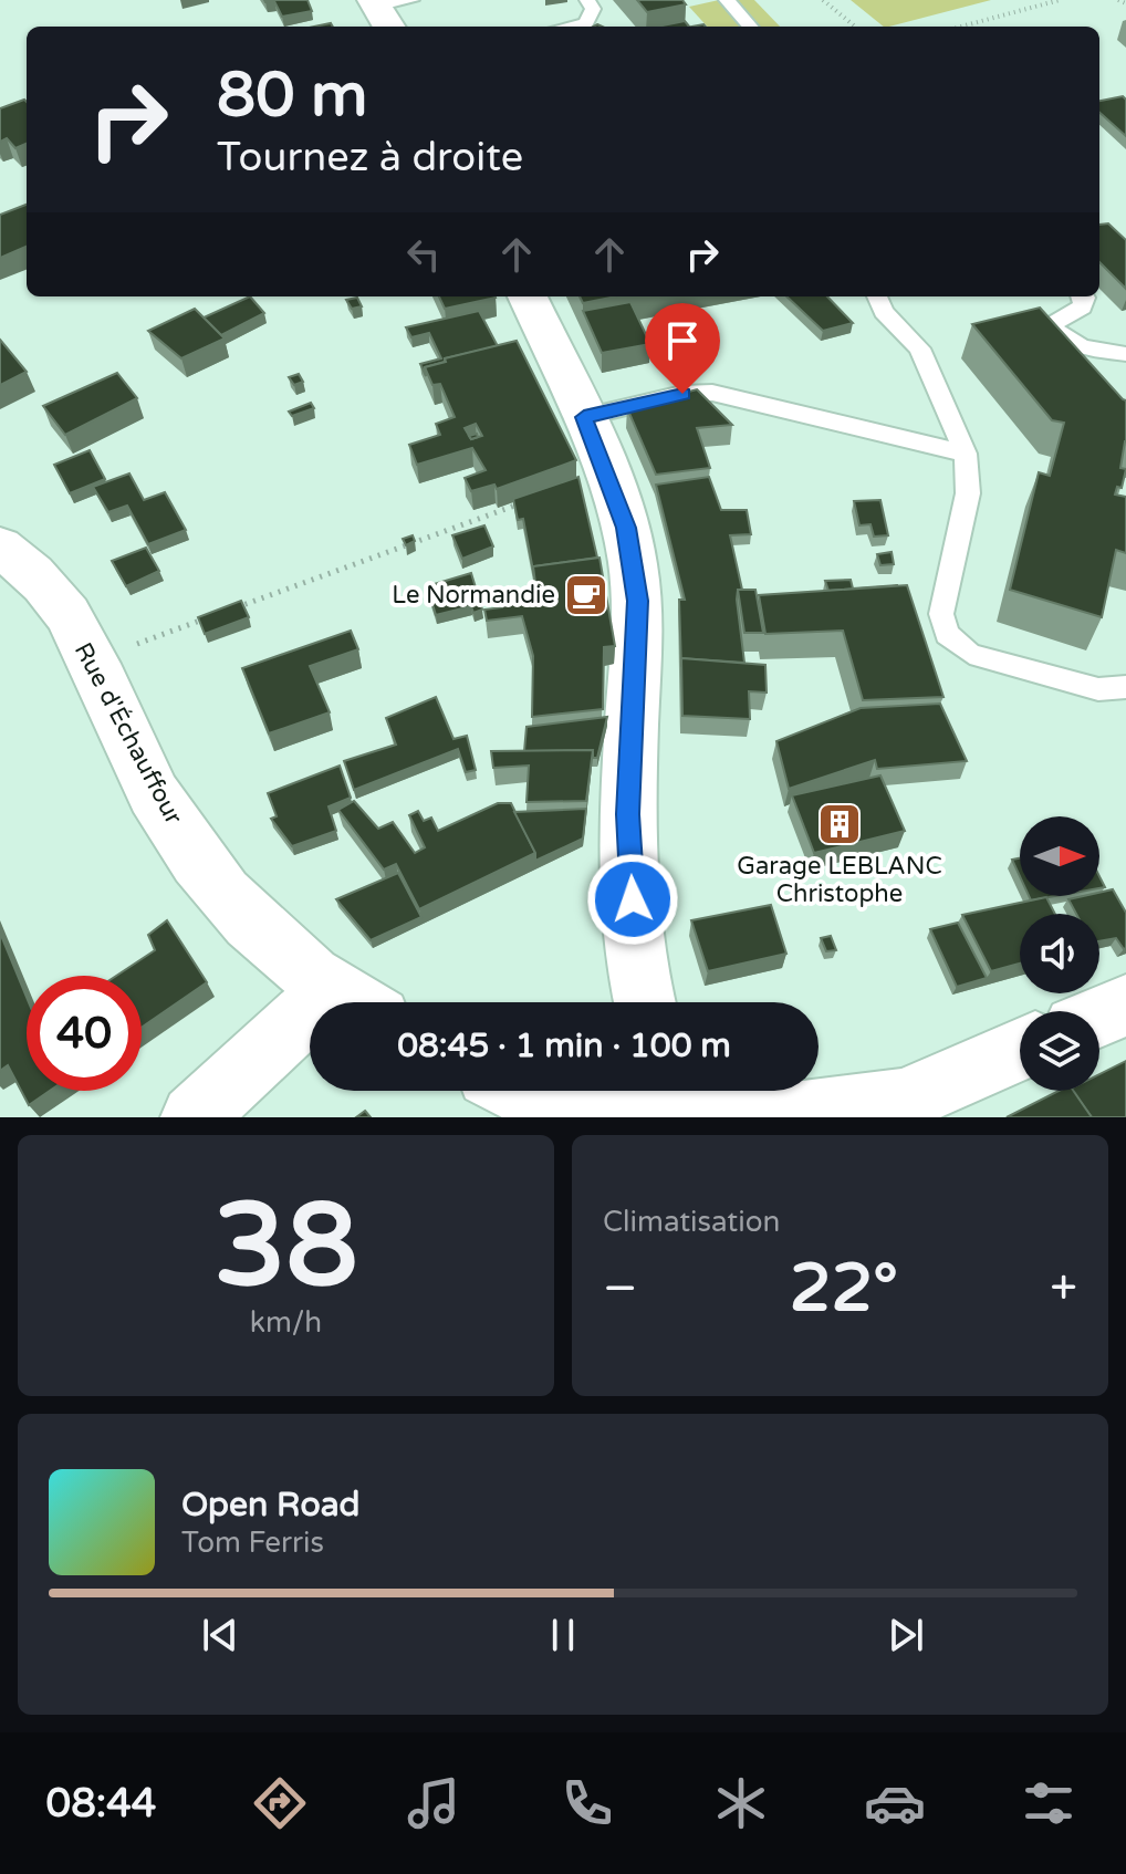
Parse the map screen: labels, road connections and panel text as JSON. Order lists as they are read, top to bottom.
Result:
{
  "streets": {
    "street": ["Rue d'Échauffour"]
  },
  "places": {
    "cafe": ["Le Normandie"],
    "building": ["Garage LEBLANC Christophe"]
  },
  "north": "right",
  "page": {
    "turn": ["80 m", "Tournez à droite"],
    "limit": "40",
    "trip": "08:45 · 1 min · 100 m",
    "tile": [
      ["38", "km/h"],
      "Climatisation"
    ],
    "heat": ["−", "22°", "+"],
    "song": ["Open Road", "Tom Ferris"],
    "tabs": "08:44"
  }
}
